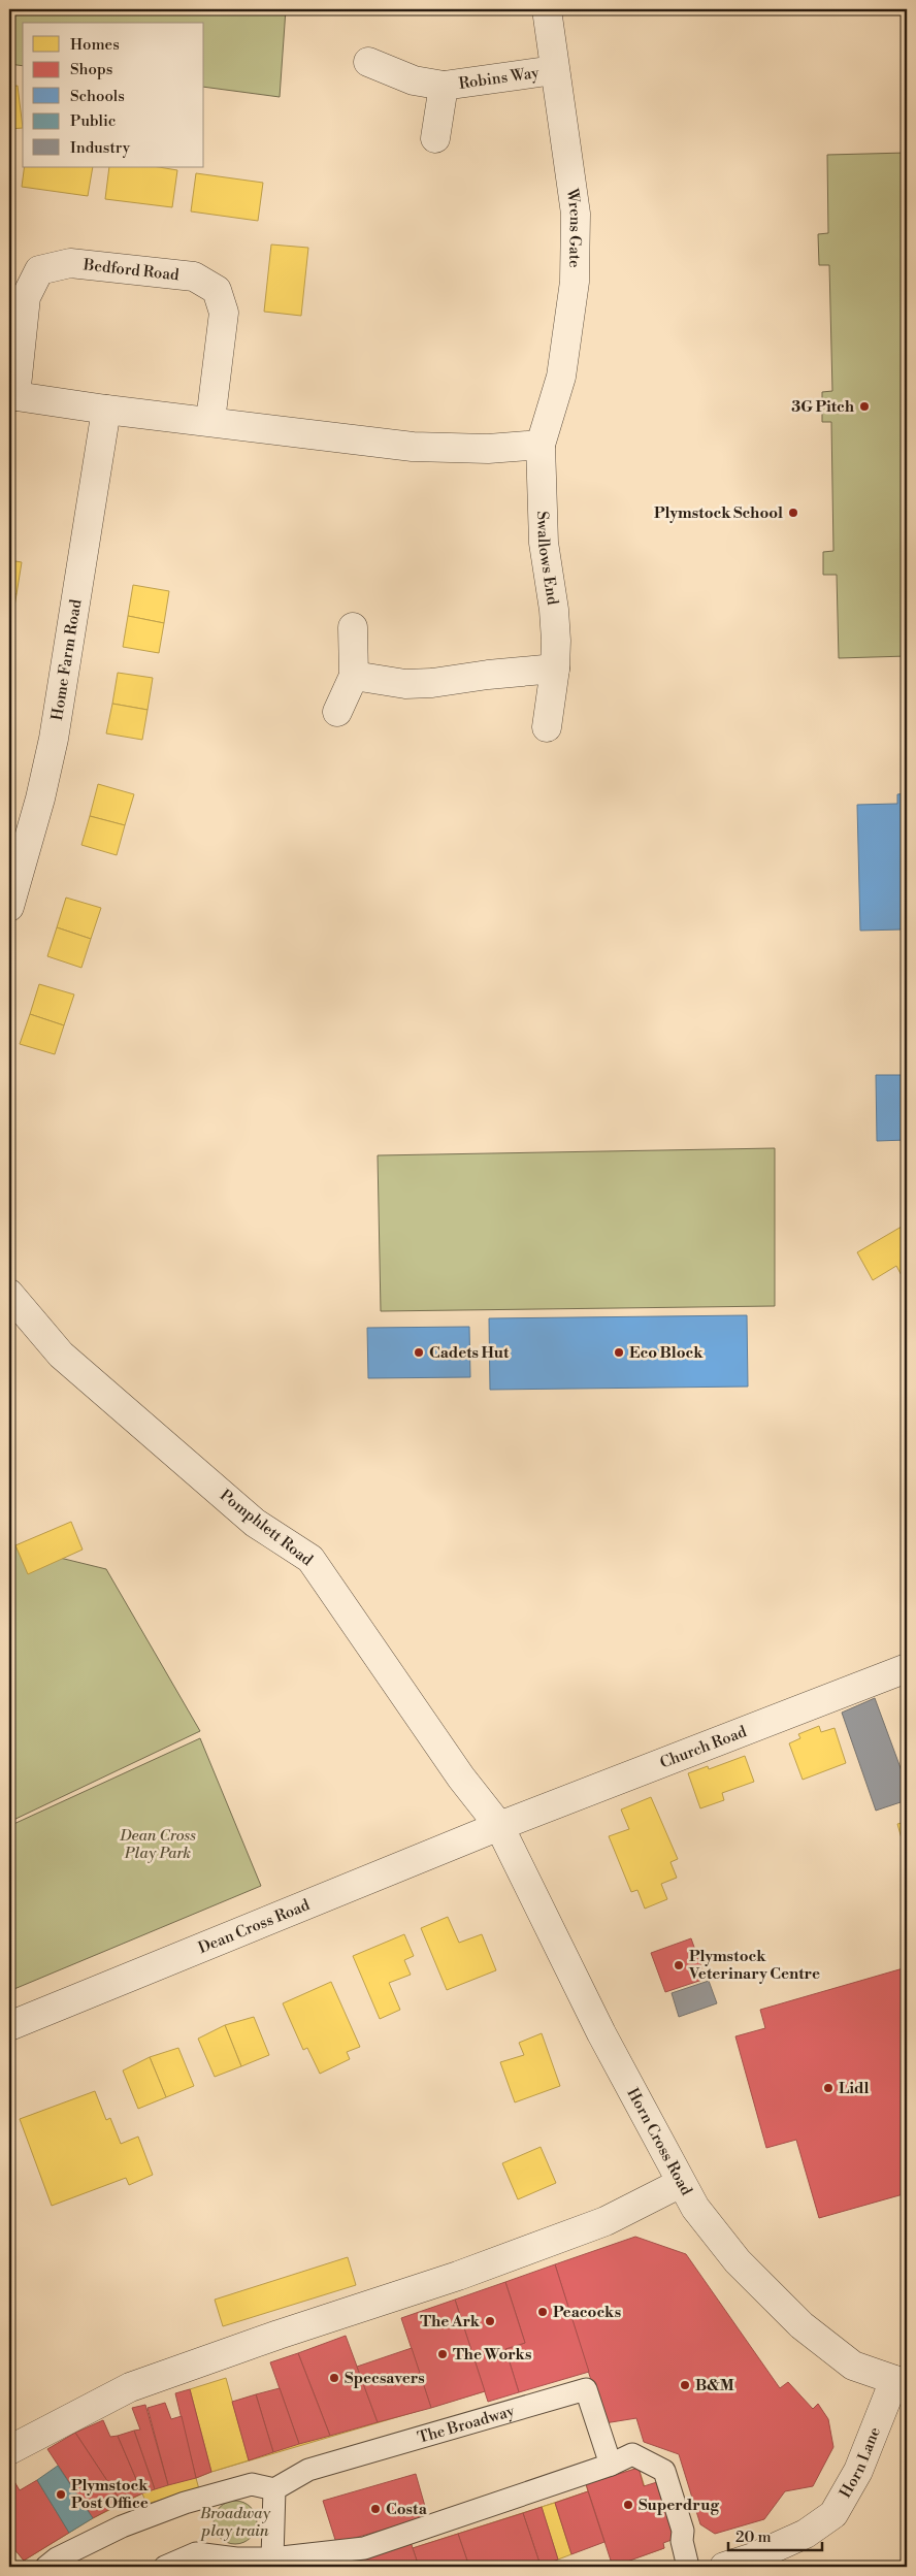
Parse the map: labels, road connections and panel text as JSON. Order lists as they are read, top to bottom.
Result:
{
  "streets": {
    "street": [
      "Robins Way",
      "Wrens Gate",
      "Bedford Road",
      "Swallows End",
      "Home Farm Road",
      "Pomphlett Road",
      "Church Road",
      "Dean Cross Road",
      "Horn Cross Road",
      "The Broadway",
      "Horn Lane"
    ]
  },
  "crossings": [
    ["Robins Way", "Wrens Gate"],
    ["Wrens Gate", "Bedford Road"],
    ["Wrens Gate", "Swallows End"],
    ["Bedford Road", "Swallows End"],
    ["Bedford Road", "Home Farm Road"],
    ["Pomphlett Road", "Church Road"],
    ["Pomphlett Road", "Dean Cross Road"],
    ["Pomphlett Road", "Horn Cross Road"],
    ["Church Road", "Dean Cross Road"],
    ["Church Road", "Horn Cross Road"],
    ["Dean Cross Road", "Horn Cross Road"],
    ["Horn Cross Road", "Horn Lane"]
  ],
  "parks": ["Dean Cross Play Park", "Broadway play train"],
  "places": [
    "3G Pitch",
    "Plymstock School",
    "Cadets Hut",
    "Eco Block",
    "Plymstock Veterinary Centre",
    "Lidl",
    "Peacocks",
    "The Ark",
    "The Works",
    "Specsavers",
    "B&M",
    "Plymstock Post Office",
    "Superdrug",
    "Costa"
  ],
  "legend": [
    "Homes",
    "Shops",
    "Schools",
    "Public",
    "Industry"
  ],
  "scale_bar": "20 m"
}
